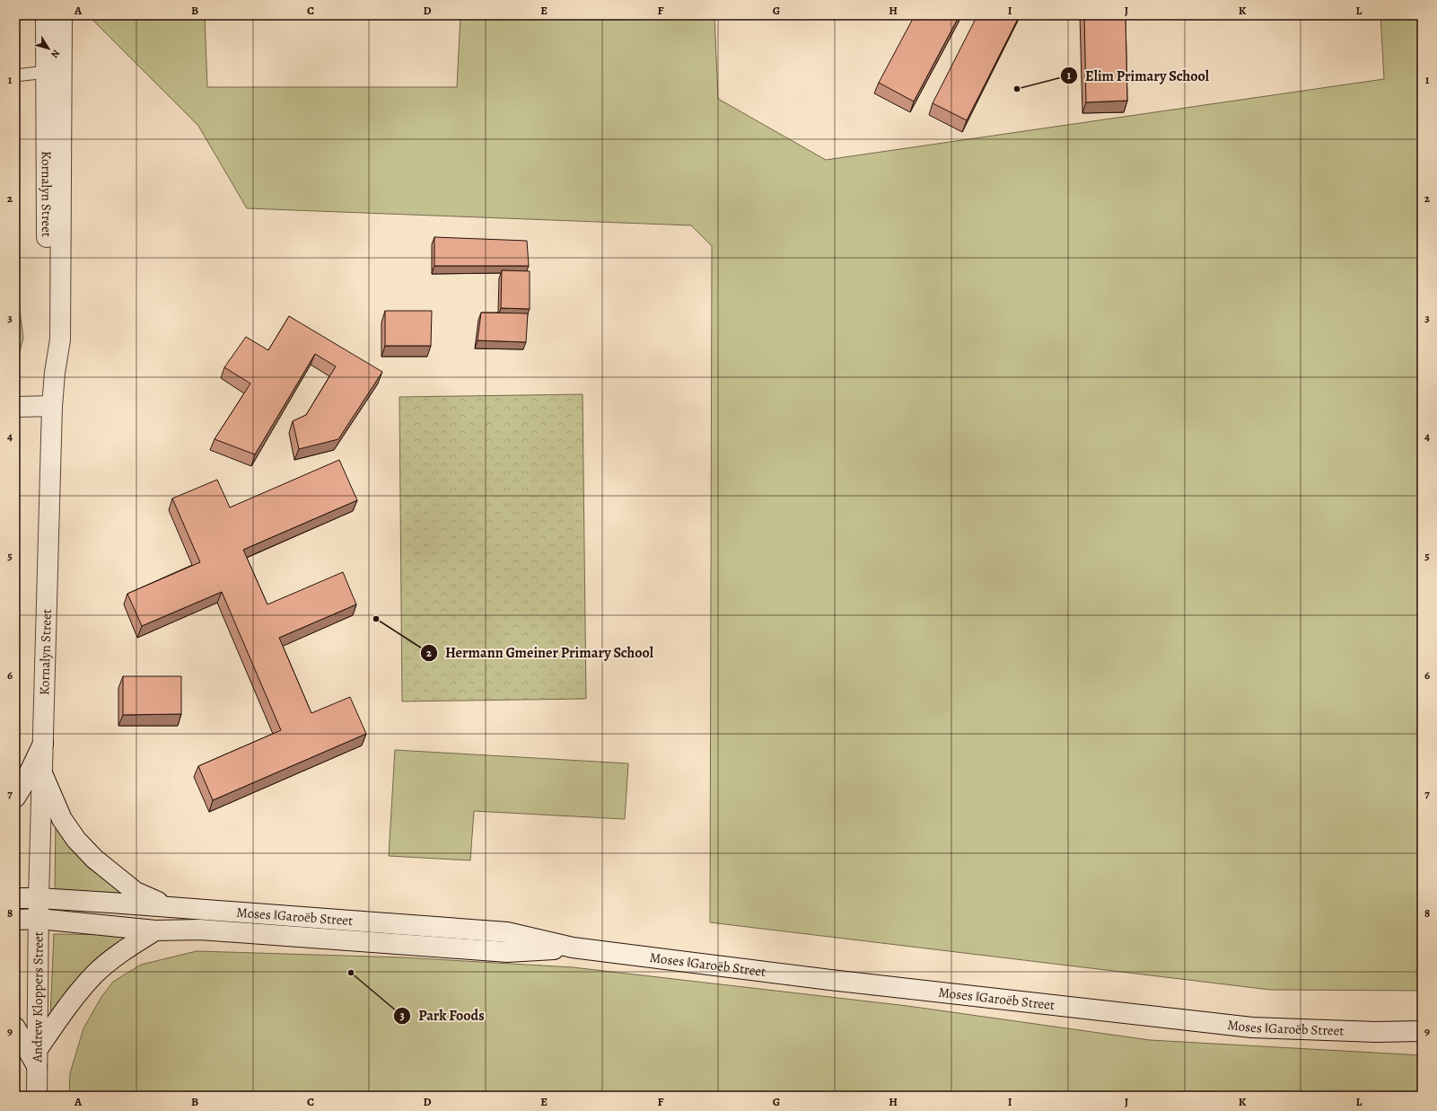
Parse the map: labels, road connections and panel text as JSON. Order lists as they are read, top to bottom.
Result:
{
  "streets": {
    "main road": ["Kornalyn Street", "Moses ǁGaroëb Street", "Andrew Kloppers Street"]
  },
  "crossings": [
    ["Kornalyn Street", "Moses ǁGaroëb Street"],
    ["Kornalyn Street", "Andrew Kloppers Street"],
    ["Moses ǁGaroëb Street", "Andrew Kloppers Street"]
  ],
  "places": ["Elim Primary School", "Hermann Gmeiner Primary School", "Park Foods"],
  "north": "bottom right",
  "grid": {
    "columns": [
      "A",
      "B",
      "C",
      "D",
      "E",
      "F",
      "G",
      "H",
      "I",
      "J",
      "K",
      "L"
    ],
    "rows": [
      "1",
      "2",
      "3",
      "4",
      "5",
      "6",
      "7",
      "8",
      "9"
    ]
  }
}
